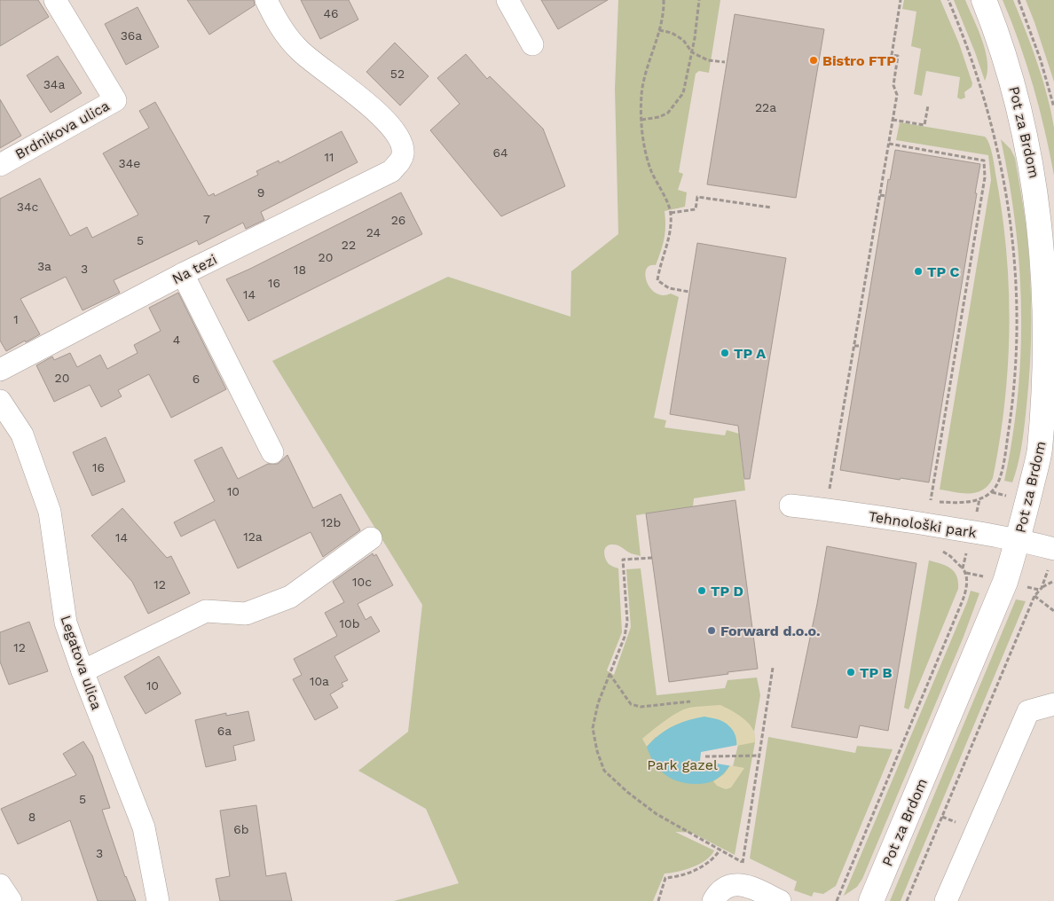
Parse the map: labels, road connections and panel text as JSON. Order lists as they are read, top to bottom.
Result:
{
  "streets": {
    "main road": ["Pot za Brdom"],
    "street": [
      "Brdnikova ulica",
      "Na tezi",
      "Tehnološki park",
      "Legatova ulica"
    ]
  },
  "crossings": [
    ["Pot za Brdom", "Tehnološki park"]
  ],
  "parks": ["Park gazel"],
  "places": [
    "Bistro FTP",
    "TP C",
    "TP A",
    "TP D",
    "Forward d.o.o.",
    "TP B"
  ],
  "house_numbers": [
    "46",
    "36a",
    "52",
    "34a",
    "22a",
    "64",
    "11",
    "34e",
    "9",
    "34c",
    "7",
    "26",
    "24",
    "5",
    "22",
    "20",
    "3a",
    "3",
    "18",
    "16",
    "14",
    "1",
    "4",
    "20",
    "6",
    "16",
    "10",
    "12b",
    "12a",
    "14",
    "10c",
    "12",
    "10b",
    "12",
    "10a",
    "10",
    "6a",
    "5",
    "8",
    "6b",
    "3"
  ]
}
